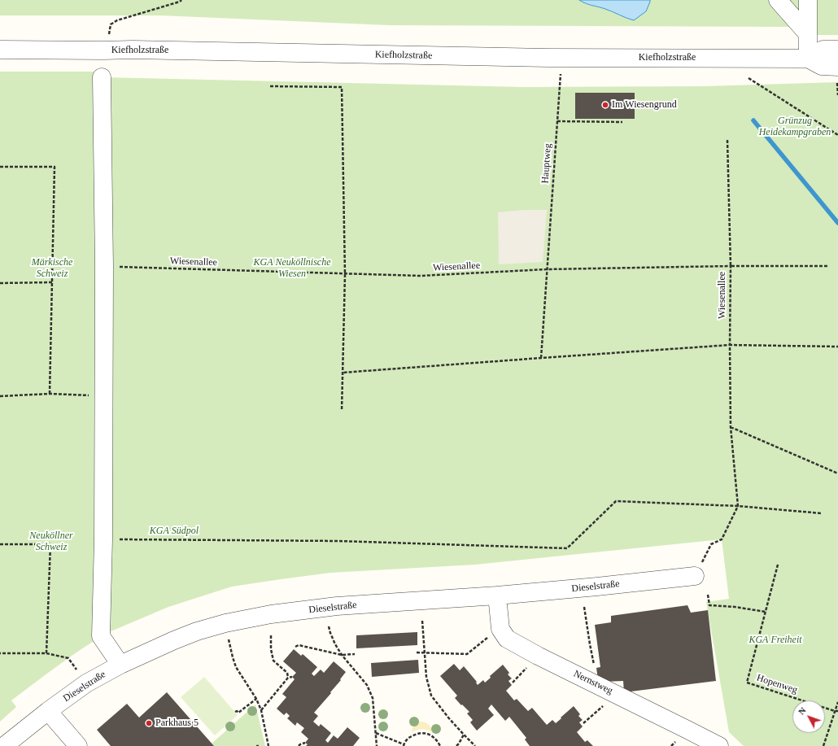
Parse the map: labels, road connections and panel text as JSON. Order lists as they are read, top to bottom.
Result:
{
  "streets": {
    "street": ["Kiefholzstraße", "Dieselstraße", "Nernstweg"],
    "path": ["Hauptweg", "Wiesenallee", "Hopenweg"]
  },
  "crossings": [
    ["Kiefholzstraße", "Hauptweg"],
    ["Hauptweg", "Wiesenallee"]
  ],
  "parks": [
    "Grünzug Heidekampgraben",
    "Märkische Schweiz",
    "KGA Neuköllnische Wiesen",
    "KGA Südpol",
    "Neuköllner Schweiz",
    "KGA Freiheit"
  ],
  "places": ["Im Wiesengrund", "Parkhaus 5"],
  "north": "top left"
}
